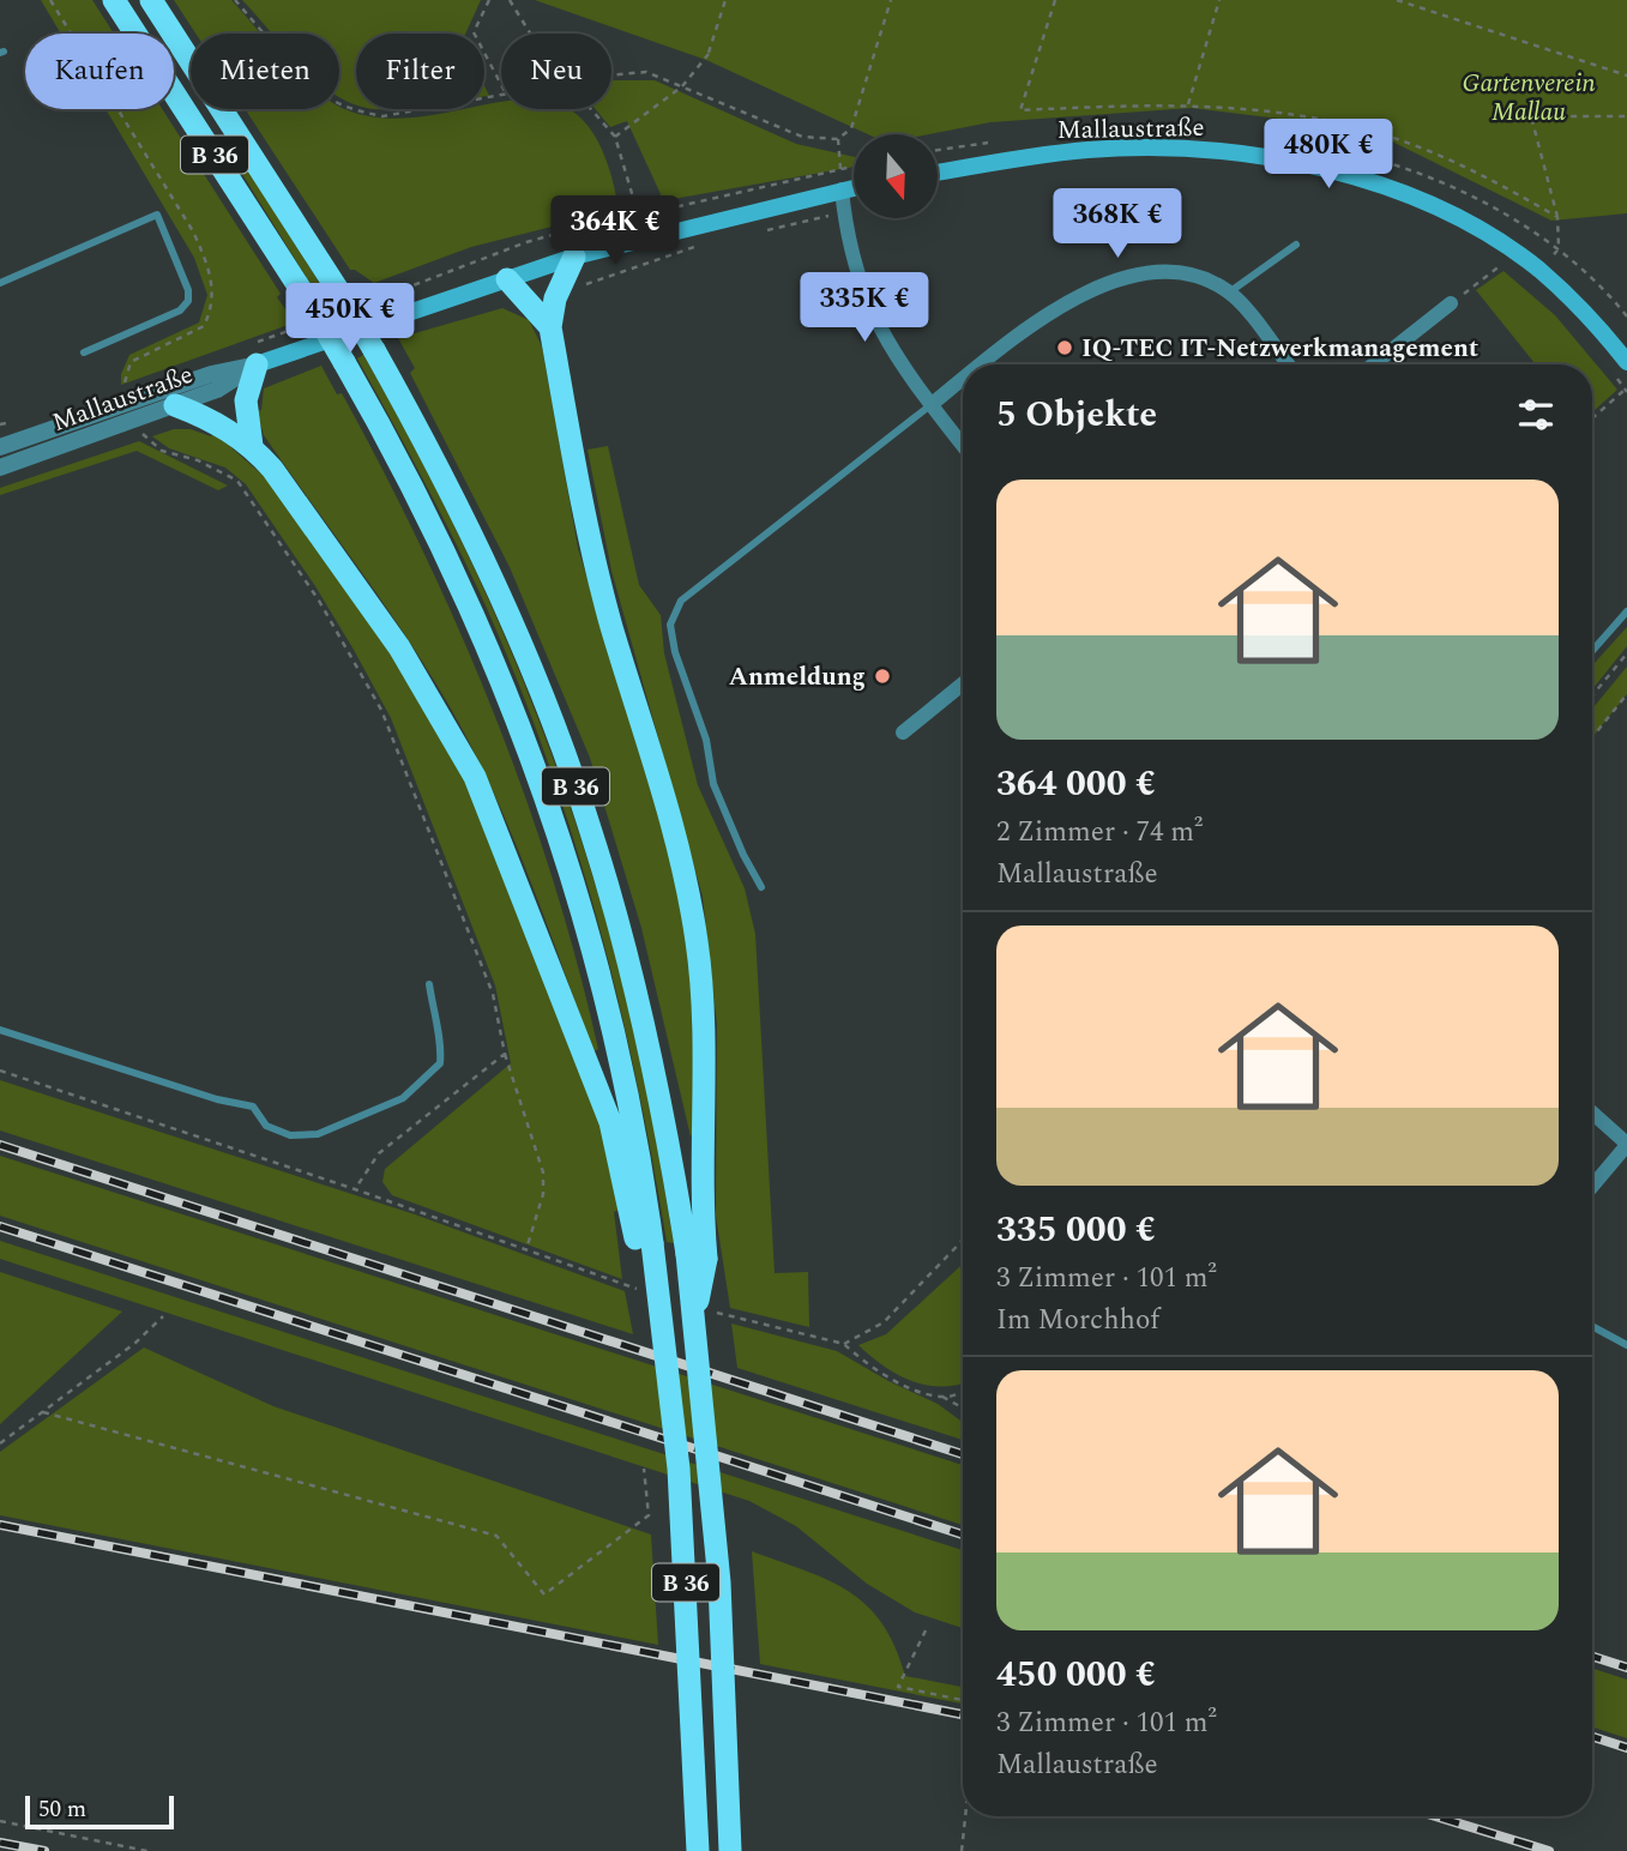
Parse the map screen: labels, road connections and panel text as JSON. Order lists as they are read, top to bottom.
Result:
{
  "streets": {
    "highway": ["B 36"],
    "main road": ["Mallaustraße"]
  },
  "parks": ["Gartenverein Mallau"],
  "places": ["IQ-TEC IT-Netzwerkmanagement", "Anmeldung"],
  "scale_bar": "50 m",
  "north": "bottom",
  "page": {
    "chip": [
      "Kaufen",
      "Mieten",
      "Filter",
      "Neu"
    ],
    "price": [
      "480K €",
      "368K €",
      "364K €",
      "335K €",
      "450K €"
    ],
    "heading": "5 Objekte",
    "list": [
      {
        "name": "364 000 €",
        "note": "2 Zimmer · 74 m² · Mallaustraße"
      },
      {
        "name": "335 000 €",
        "note": "3 Zimmer · 101 m² · Im Morchhof"
      },
      {
        "name": "450 000 €",
        "note": "3 Zimmer · 101 m² · Mallaustraße"
      }
    ],
    "scale": "50 m"
  }
}
